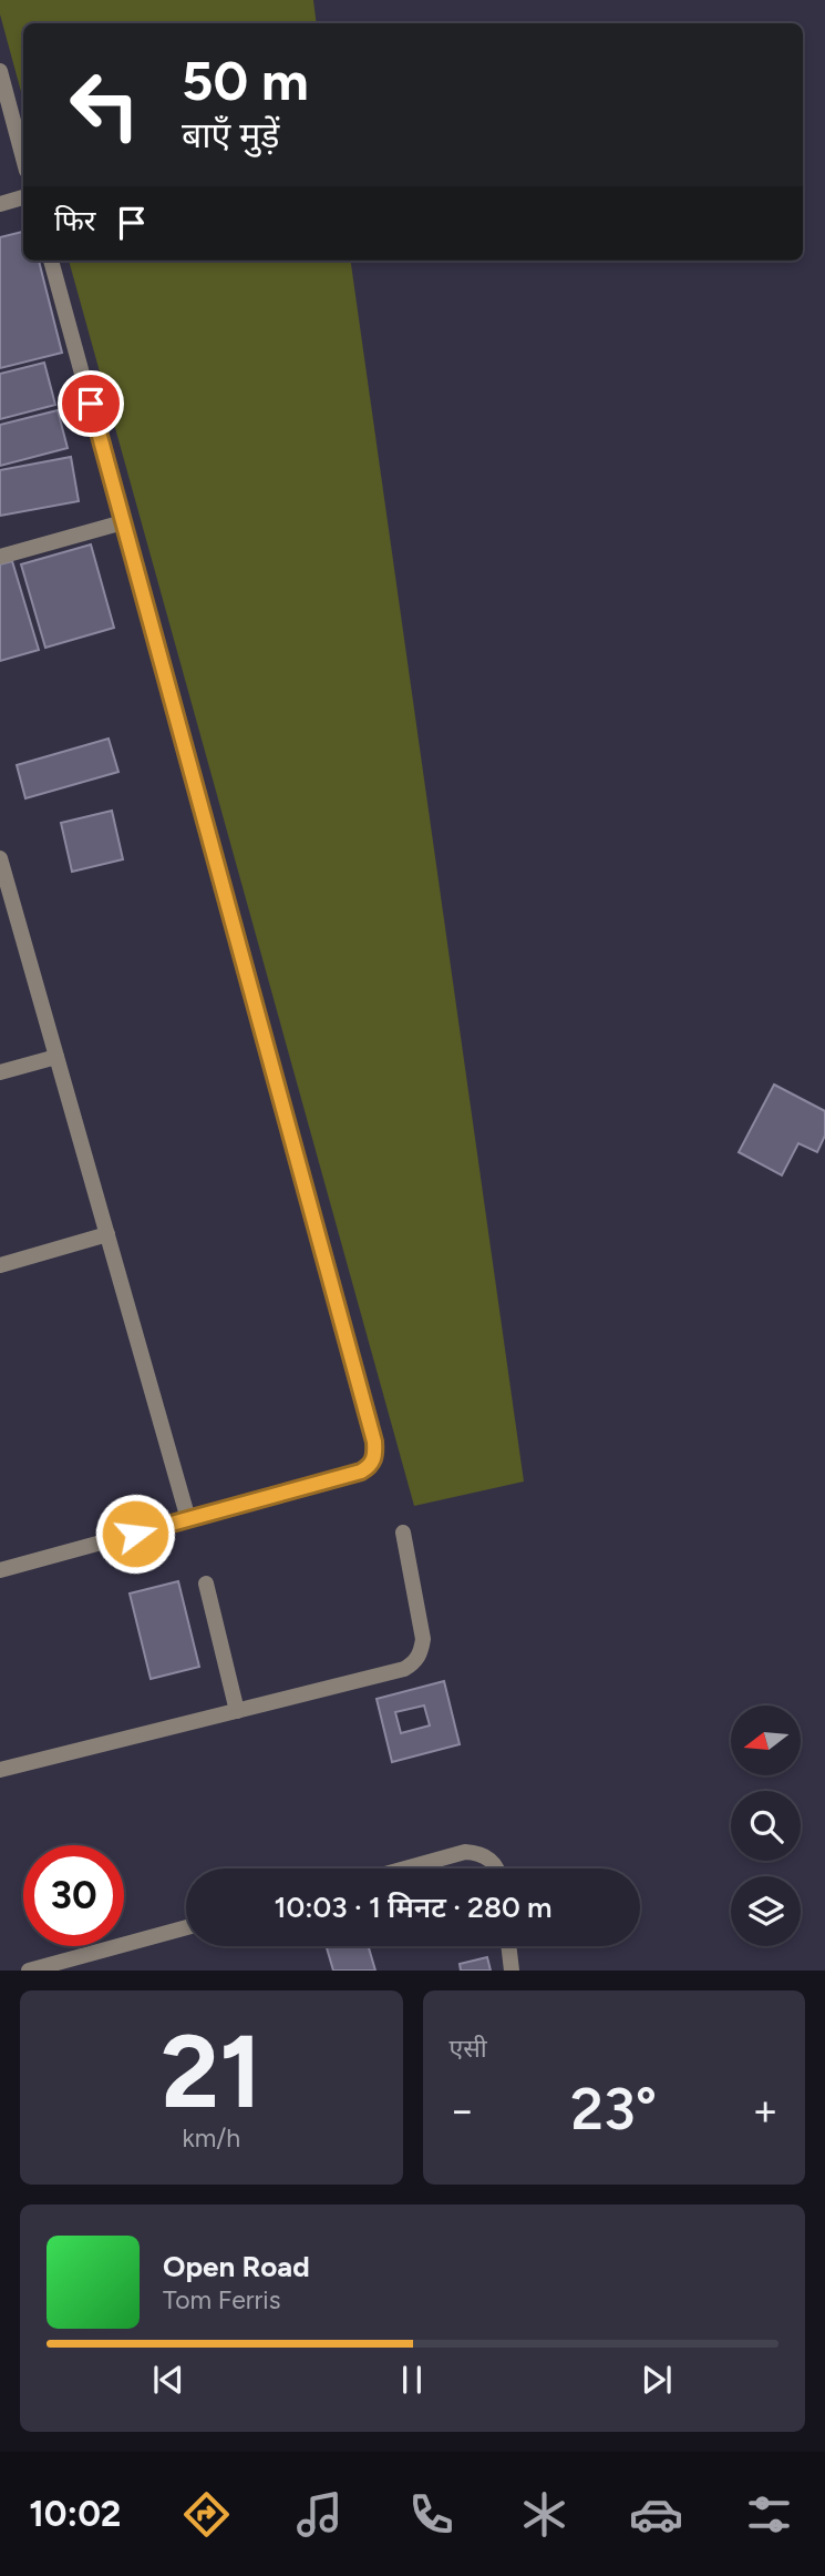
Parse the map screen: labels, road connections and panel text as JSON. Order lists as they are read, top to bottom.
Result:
{
  "north": "left",
  "page": {
    "turn": ["50 m", "बाएँ मुड़ें"],
    "then": "फिर",
    "limit": "30",
    "trip": "10:03 · 1 मिनट · 280 m",
    "tile": [
      ["21", "km/h"],
      "एसी"
    ],
    "heat": ["−", "23°", "+"],
    "song": ["Open Road", "Tom Ferris"],
    "tabs": "10:02"
  }
}
